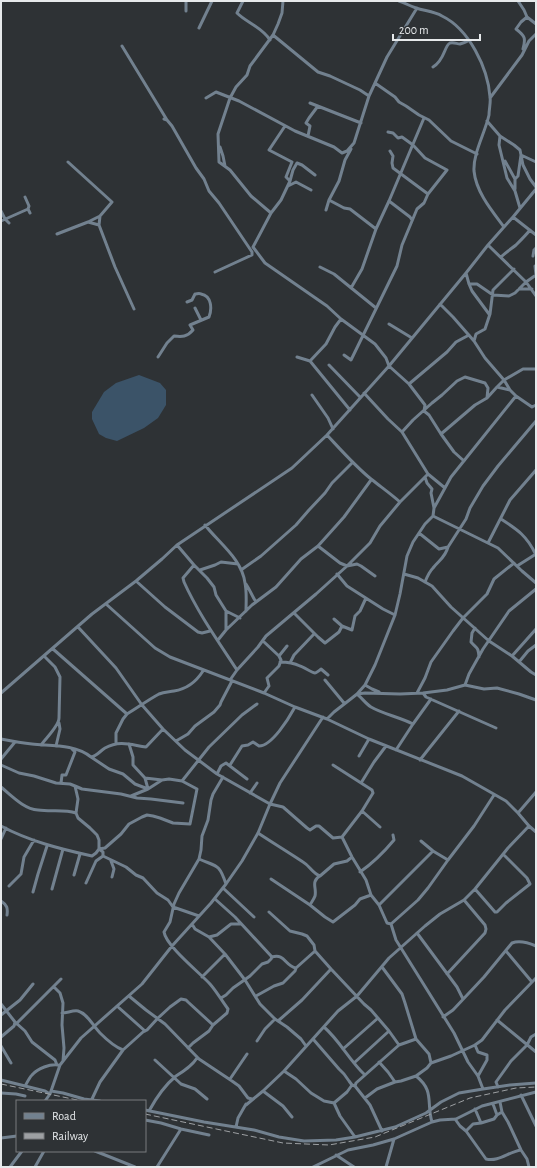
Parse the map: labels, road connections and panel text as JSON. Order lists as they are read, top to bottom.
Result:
{
  "legend": ["Road", "Railway"],
  "scale_bar": "200 m"
}
